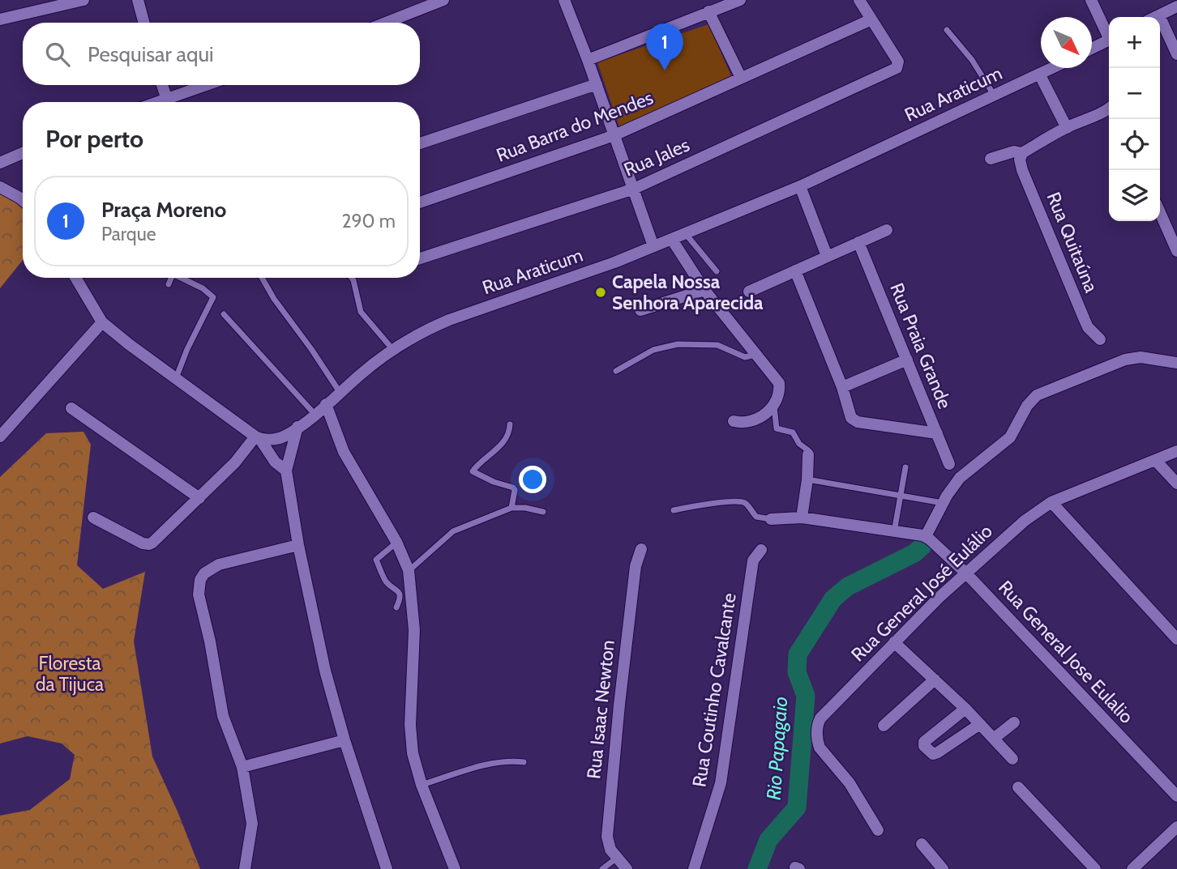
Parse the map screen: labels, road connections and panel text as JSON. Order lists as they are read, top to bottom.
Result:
{
  "streets": {
    "street": [
      "Rua Araticum",
      "Rua Barra do Mendes",
      "Rua Jales",
      "Rua Quitaúna",
      "Rua Praia Grande",
      "Rua General José Eulálio",
      "Rua General Jose Eulalio",
      "Rua Coutinho Cavalcante",
      "Rua Isaac Newton"
    ]
  },
  "crossings": [
    ["Rua Barra do Mendes", "Rua Jales"],
    ["Rua General José Eulálio", "Rua General Jose Eulalio"]
  ],
  "water": ["Rio Papagaio"],
  "parks": ["Floresta da Tijuca"],
  "places": ["Capela Nossa Senhora Aparecida"],
  "north": "bottom right",
  "page": {
    "map_buttons": ["+", "−"],
    "search": "Pesquisar aqui",
    "pins": "1",
    "heading": "Por perto",
    "list": [
      {
        "mark": "1",
        "name": "Praça Moreno",
        "note": "Parque",
        "value": "290 m"
      }
    ]
  }
}
